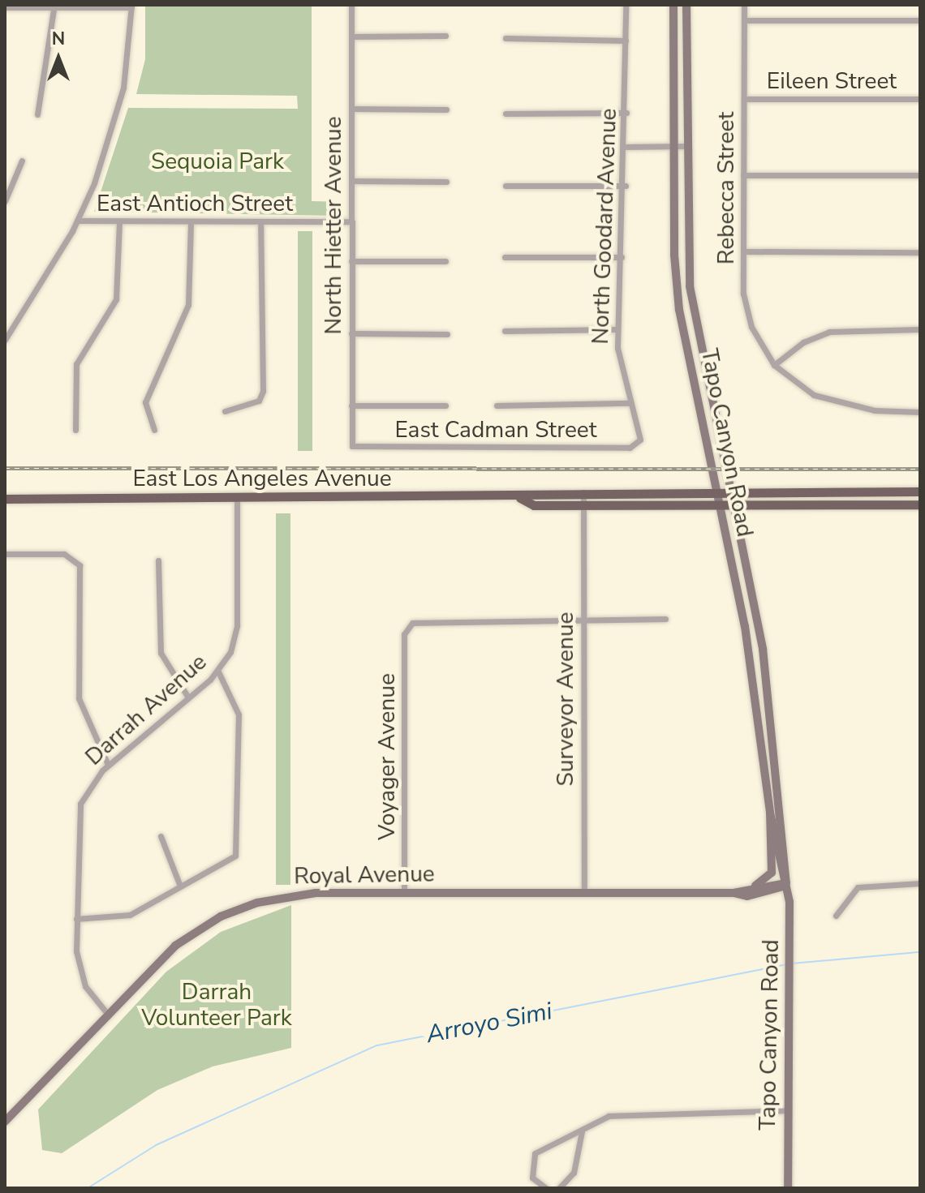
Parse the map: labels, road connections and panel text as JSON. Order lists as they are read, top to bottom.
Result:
{
  "streets": {
    "main road": ["Tapo Canyon Road", "East Los Angeles Avenue", "Royal Avenue"],
    "street": [
      "Eileen Street",
      "Rebecca Street",
      "East Antioch Street",
      "North Hietter Avenue",
      "North Goodard Avenue",
      "East Cadman Street",
      "Surveyor Avenue",
      "Darrah Avenue",
      "Voyager Avenue"
    ]
  },
  "crossings": [
    ["Eileen Street", "Rebecca Street"],
    ["East Antioch Street", "North Hietter Avenue"],
    ["North Hietter Avenue", "East Cadman Street"],
    ["North Goodard Avenue", "East Cadman Street"],
    ["Tapo Canyon Road", "East Los Angeles Avenue"],
    ["Tapo Canyon Road", "Royal Avenue"],
    ["East Los Angeles Avenue", "Surveyor Avenue"],
    ["East Los Angeles Avenue", "Darrah Avenue"],
    ["Surveyor Avenue", "Voyager Avenue"],
    ["Surveyor Avenue", "Royal Avenue"],
    ["Darrah Avenue", "Royal Avenue"],
    ["Voyager Avenue", "Royal Avenue"]
  ],
  "water": ["Arroyo Simi"],
  "parks": ["Sequoia Park", "Darrah Volunteer Park"],
  "north": "top"
}
